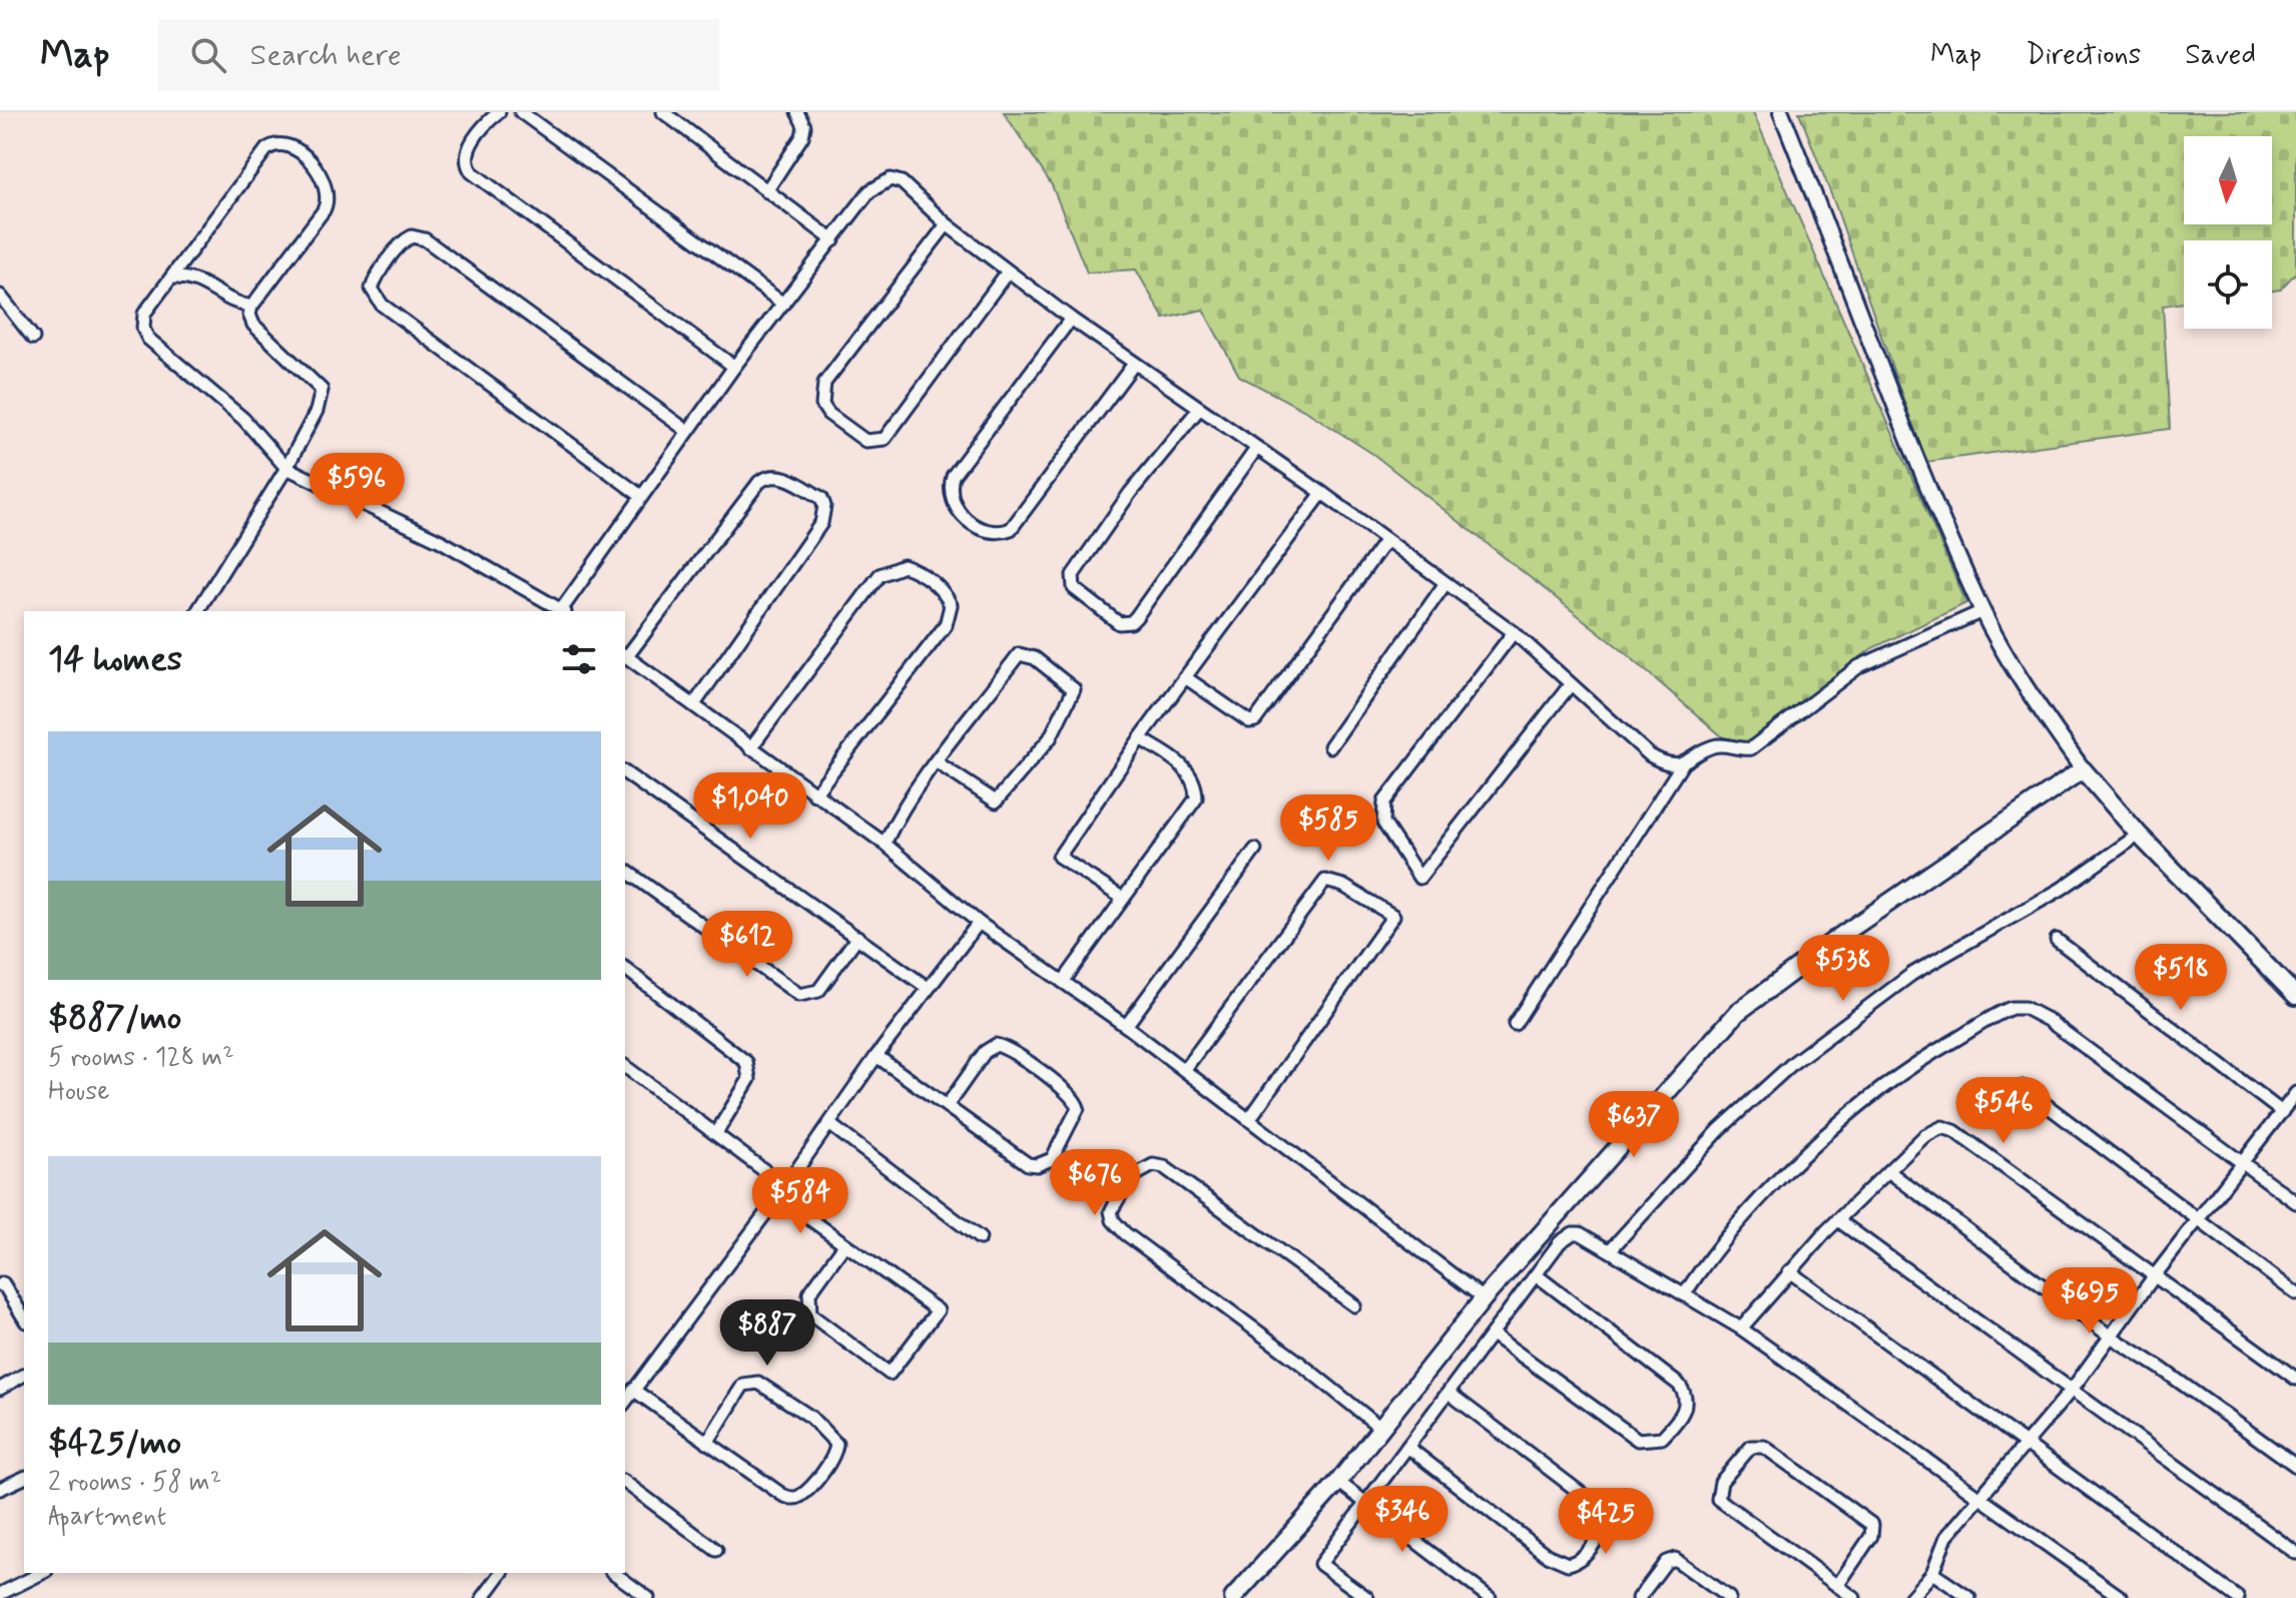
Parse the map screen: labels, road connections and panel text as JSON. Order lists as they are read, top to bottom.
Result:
{
  "north": "bottom",
  "page": {
    "header": "Map",
    "search": "Search here",
    "nav": ["Map", "Directions", "Saved"],
    "price": [
      "$596",
      "$1,040",
      "$585",
      "$612",
      "$538",
      "$518",
      "$546",
      "$637",
      "$676",
      "$584",
      "$695",
      "$887",
      "$346",
      "$425"
    ],
    "heading": "14 homes",
    "list": [
      {
        "name": "$887/mo",
        "note": "5 rooms · 128 m² · House"
      },
      {
        "name": "$425/mo",
        "note": "2 rooms · 58 m² · Apartment"
      }
    ]
  }
}
